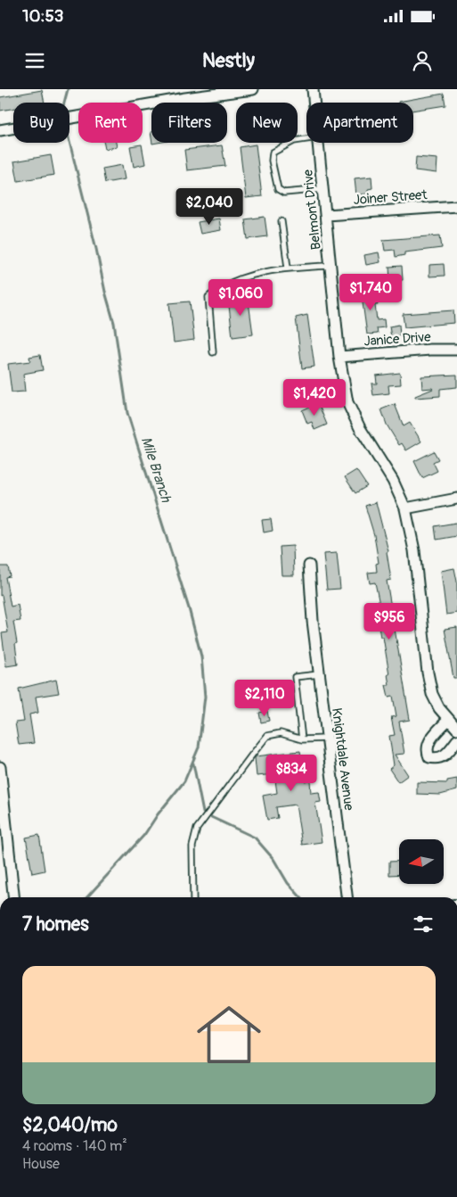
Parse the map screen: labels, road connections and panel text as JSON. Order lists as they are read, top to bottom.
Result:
{
  "streets": {
    "street": [
      "Joiner Street",
      "Belmont Drive",
      "Janice Drive",
      "Knightdale Avenue"
    ]
  },
  "crossings": [
    ["Joiner Street", "Belmont Drive"],
    ["Belmont Drive", "Janice Drive"]
  ],
  "water": ["Mile Branch"],
  "north": "left",
  "page": {
    "status": "10:53",
    "header": "Nestly",
    "chip": [
      "Buy",
      "Rent",
      "Filters",
      "New",
      "Apartment"
    ],
    "price": [
      "$2,040",
      "$1,740",
      "$1,060",
      "$1,420",
      "$956",
      "$2,110",
      "$834"
    ],
    "heading": "7 homes",
    "list": [
      {
        "name": "$2,040/mo",
        "note": "4 rooms · 140 m² · House"
      }
    ]
  }
}
